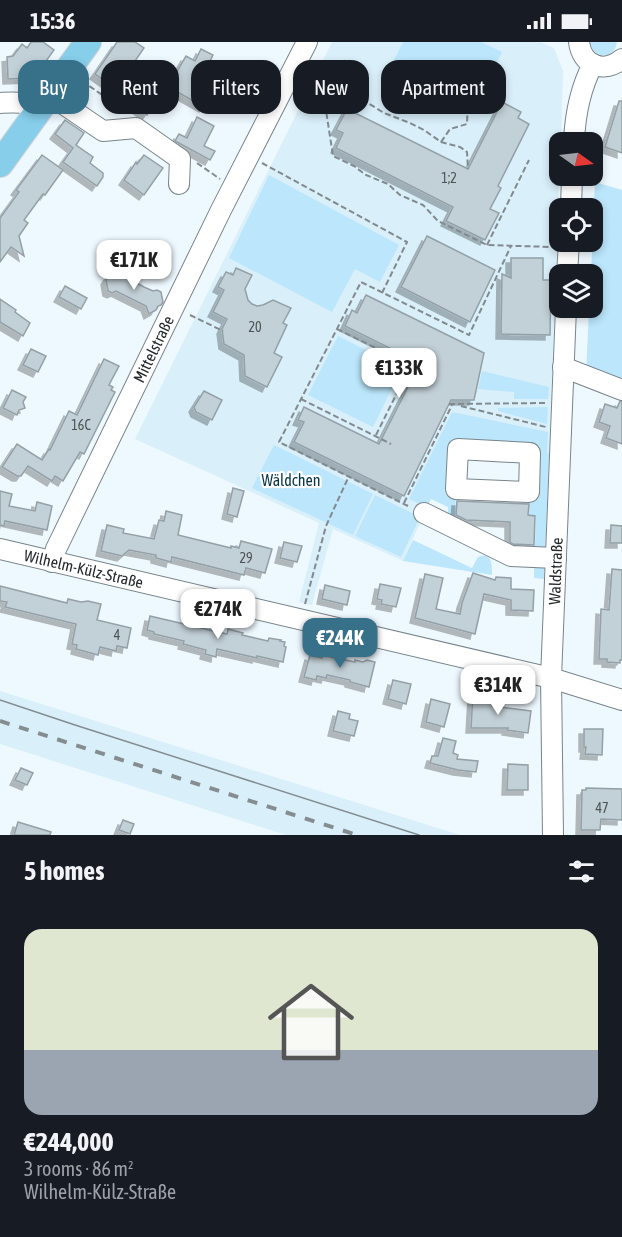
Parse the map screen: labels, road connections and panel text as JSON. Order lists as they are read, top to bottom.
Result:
{
  "streets": {
    "street": ["Mittelstraße", "Wilhelm-Külz-Straße", "Waldstraße"]
  },
  "crossings": [
    ["Mittelstraße", "Wilhelm-Külz-Straße"],
    ["Wilhelm-Külz-Straße", "Waldstraße"]
  ],
  "parks": ["Wäldchen"],
  "house_numbers": [
    "1;2",
    "20",
    "16C",
    "29",
    "4",
    "47"
  ],
  "north": "right",
  "page": {
    "status": "15:36",
    "chip": [
      "Buy",
      "Rent",
      "Filters",
      "New",
      "Apartment"
    ],
    "price": [
      "€171K",
      "€133K",
      "€274K",
      "€244K",
      "€314K"
    ],
    "heading": "5 homes",
    "list": [
      {
        "name": "€244,000",
        "note": "3 rooms · 86 m² · Wilhelm-Külz-Straße"
      }
    ]
  }
}
